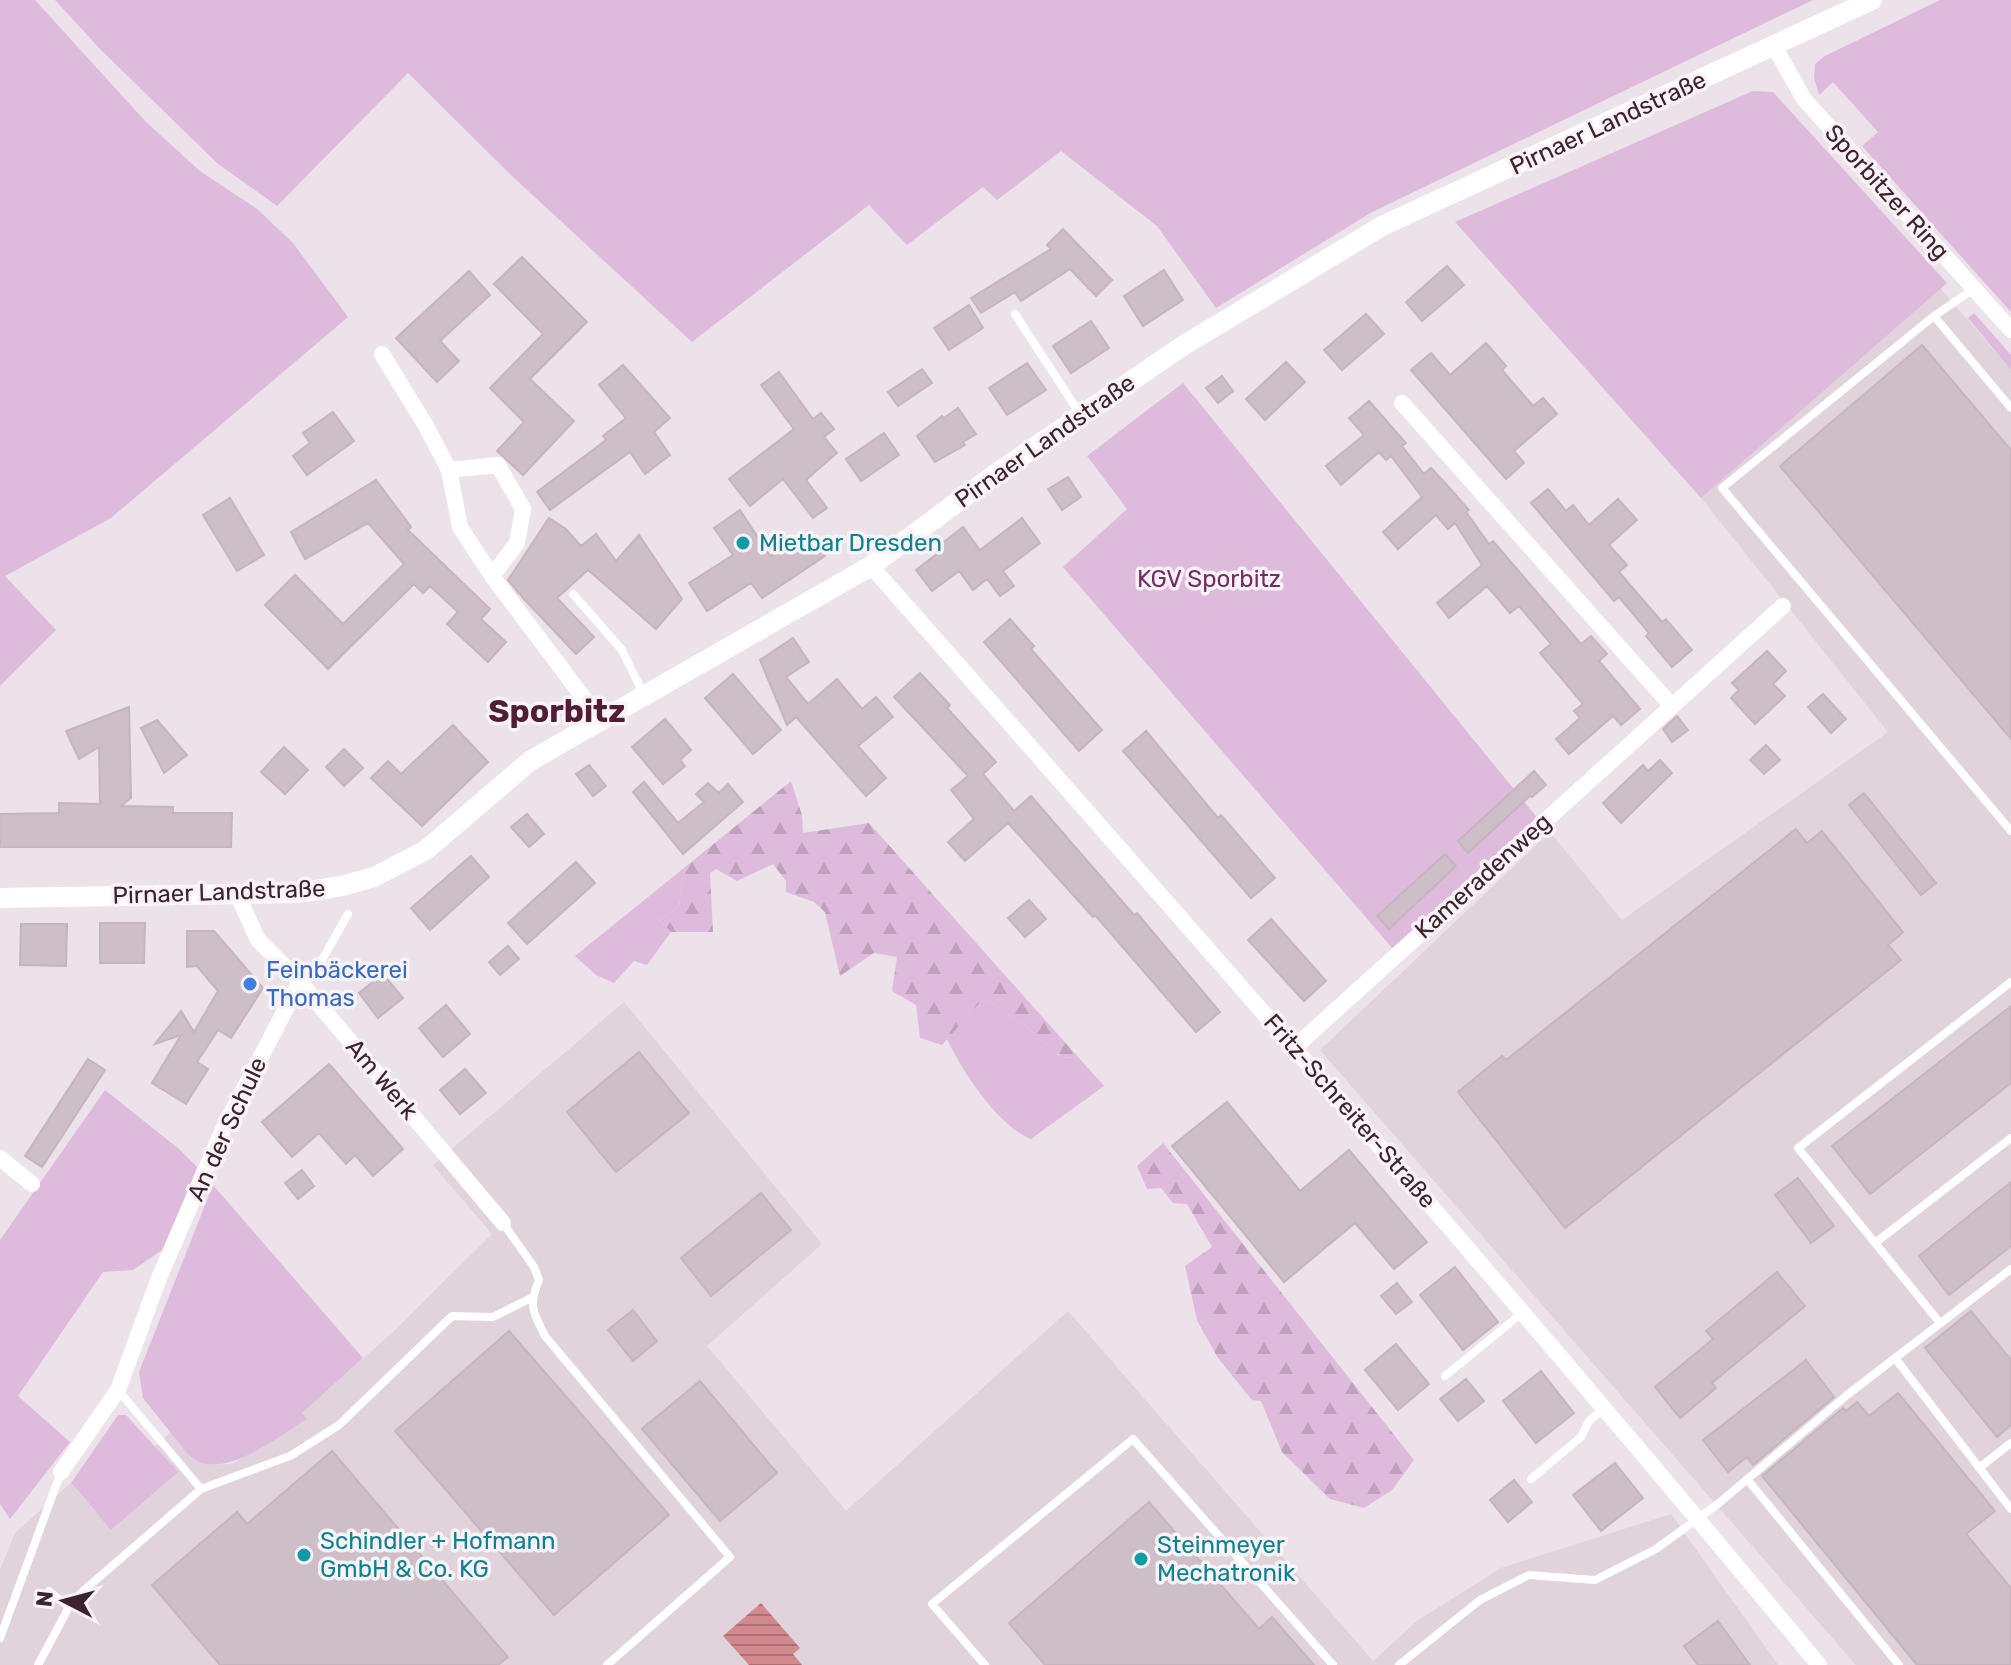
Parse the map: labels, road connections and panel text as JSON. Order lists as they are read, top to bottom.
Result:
{
  "streets": {
    "street": [
      "Pirnaer Landstraße",
      "Sporbitzer Ring",
      "Kameradenweg",
      "Am Werk",
      "Fritz-Schreiter-Straße",
      "An der Schule"
    ]
  },
  "crossings": [
    ["Pirnaer Landstraße", "Sporbitzer Ring"],
    ["Pirnaer Landstraße", "Am Werk"],
    ["Pirnaer Landstraße", "Fritz-Schreiter-Straße"],
    ["Kameradenweg", "Fritz-Schreiter-Straße"],
    ["Am Werk", "An der Schule"]
  ],
  "districts": ["Sporbitz"],
  "parks": ["KGV Sporbitz"],
  "places": [
    "Mietbar Dresden",
    "Feinbäckerei Thomas",
    "Schindler + Hofmann GmbH & Co. KG",
    "Steinmeyer Mechatronik"
  ],
  "north": "left"
}
